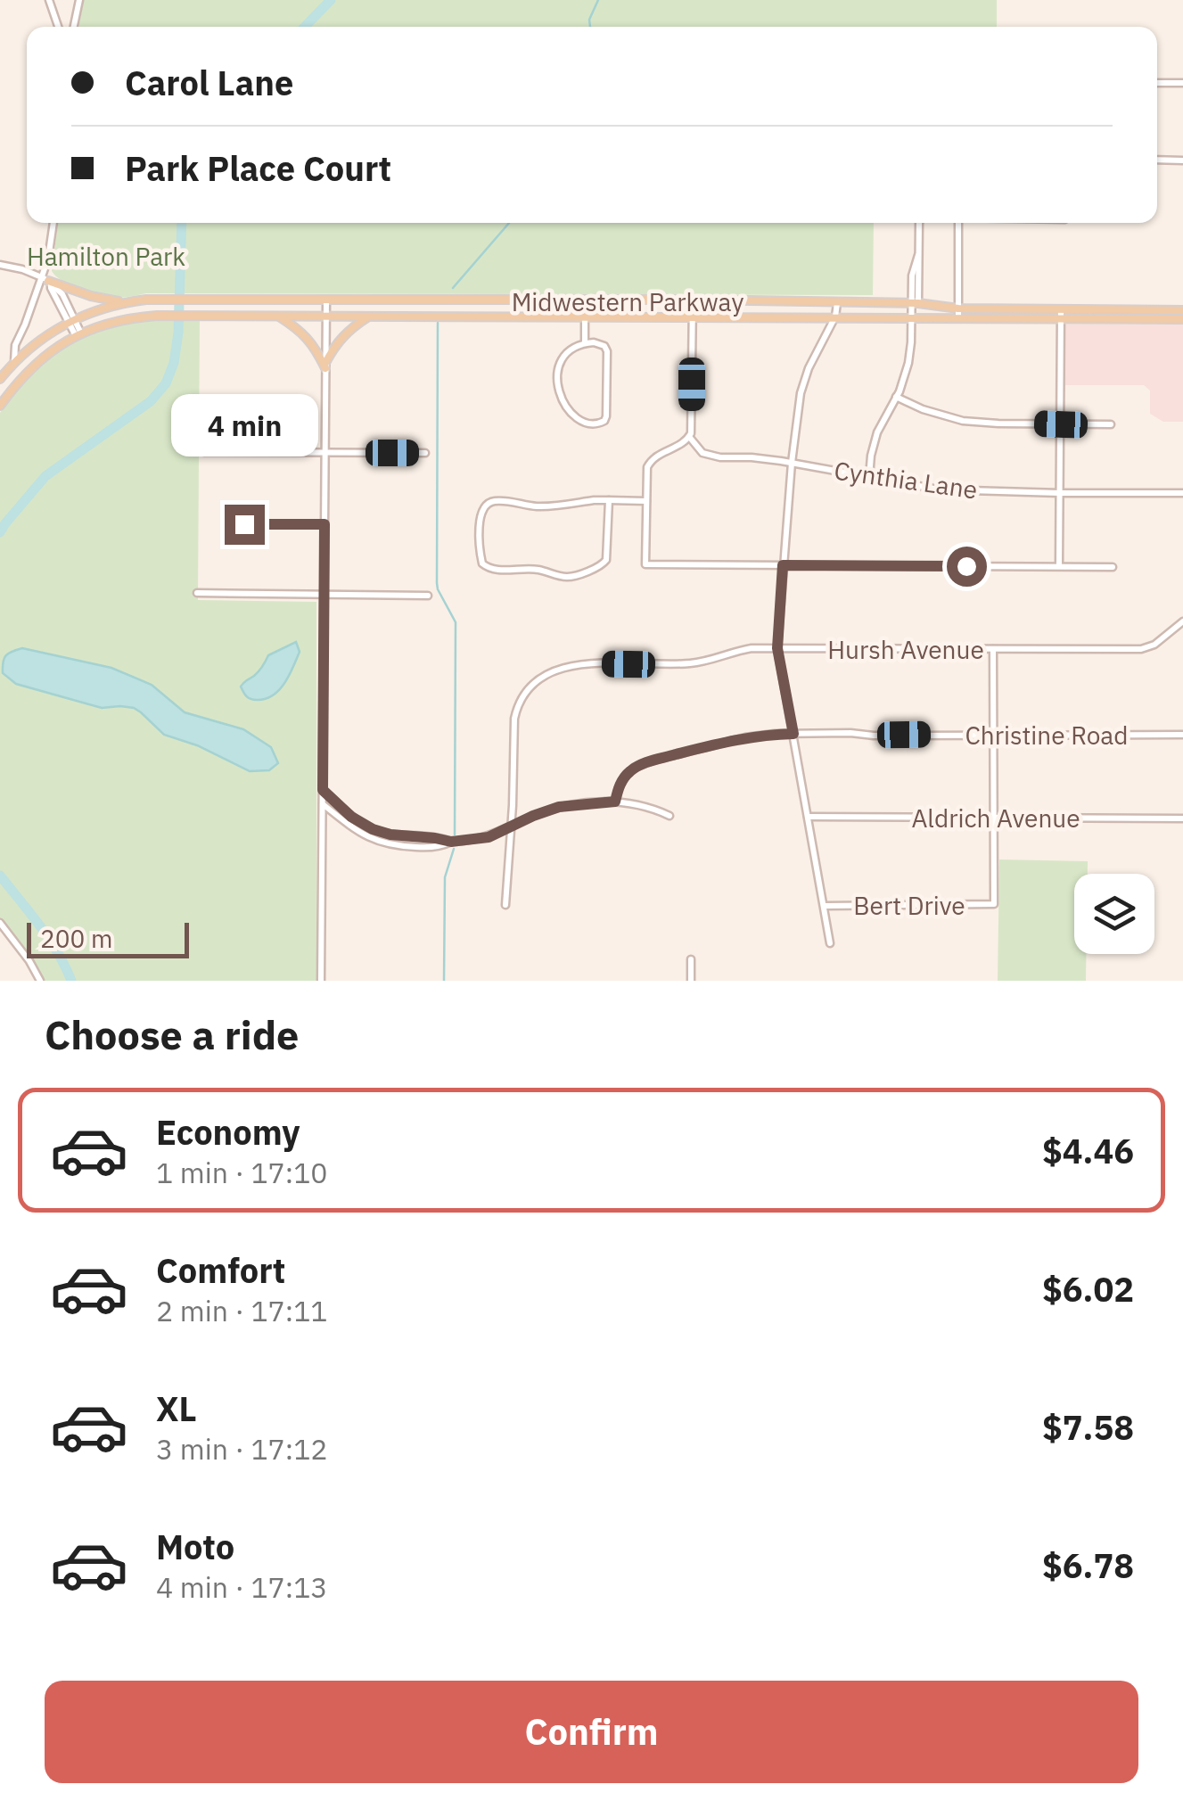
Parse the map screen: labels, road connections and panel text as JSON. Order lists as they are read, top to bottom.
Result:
{
  "streets": {
    "main road": ["Midwestern Parkway"],
    "street": [
      "Cynthia Lane",
      "Hursh Avenue",
      "Christine Road",
      "Aldrich Avenue",
      "Bert Drive"
    ]
  },
  "crossings": [
    ["Aldrich Avenue", "Bert Drive"]
  ],
  "parks": ["Hamilton Park"],
  "scale_bar": "200 m",
  "page": {
    "banner": ["Carol Lane", "Park Place Court"],
    "bubble": "4 min",
    "scale": "200 m",
    "heading": "Choose a ride",
    "list": [
      {
        "name": "Economy",
        "note": "1 min · 17:10",
        "value": "$4.46"
      },
      {
        "name": "Comfort",
        "note": "2 min · 17:11",
        "value": "$6.02"
      },
      {
        "name": "XL",
        "note": "3 min · 17:12",
        "value": "$7.58"
      },
      {
        "name": "Moto",
        "note": "4 min · 17:13",
        "value": "$6.78"
      }
    ],
    "buttons": "Confirm"
  }
}
